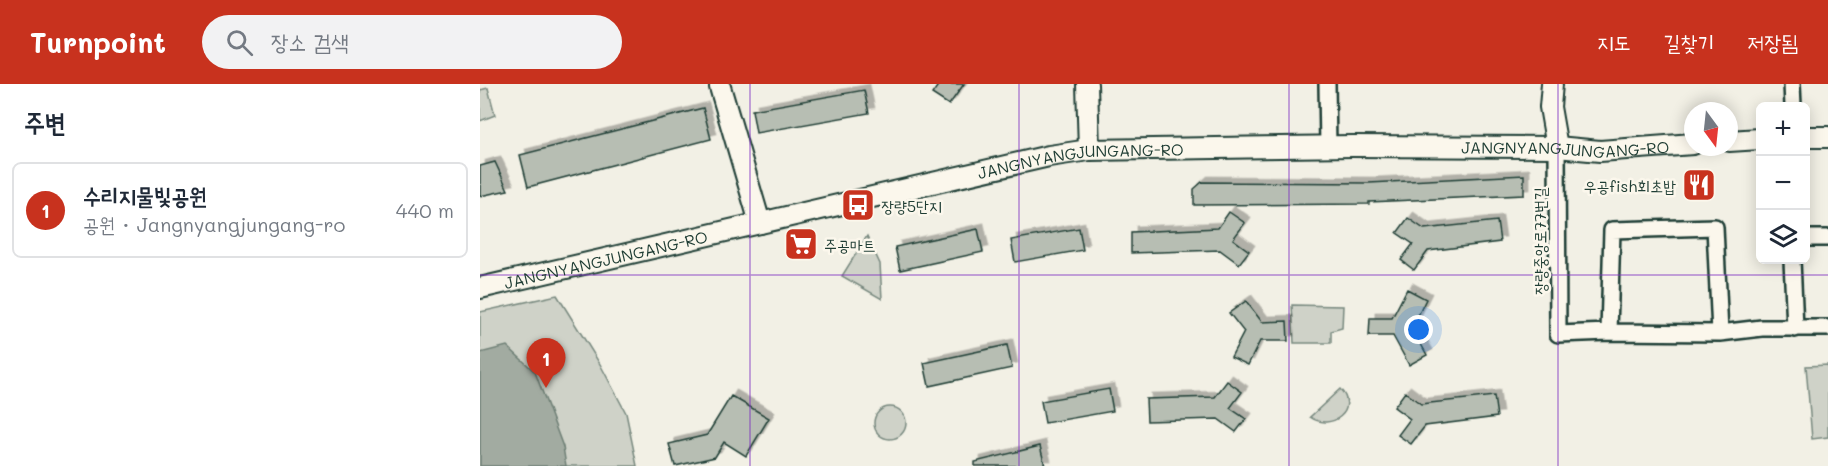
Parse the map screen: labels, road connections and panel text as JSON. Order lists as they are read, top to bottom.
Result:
{
  "streets": {
    "street": ["JANGNYANGJUNGANG-RO", "장량중앙로77번길"]
  },
  "crossings": [
    ["JANGNYANGJUNGANG-RO", "장량중앙로77번길"]
  ],
  "places": {
    "restaurant": ["우공fish회초밥"],
    "bus stop": ["장량5단지"],
    "supermarket": ["주공마트"]
  },
  "north": "bottom",
  "page": {
    "header": "Turnpoint",
    "search": "장소 검색",
    "nav": ["지도", "길찾기", "저장됨"],
    "heading": "주변",
    "map_buttons": ["+", "−"],
    "list": [
      {
        "mark": "1",
        "name": "수리지물빛공원",
        "note": "공원 · Jangnyangjungang-ro",
        "value": "440 m"
      }
    ],
    "pins": "1"
  }
}
